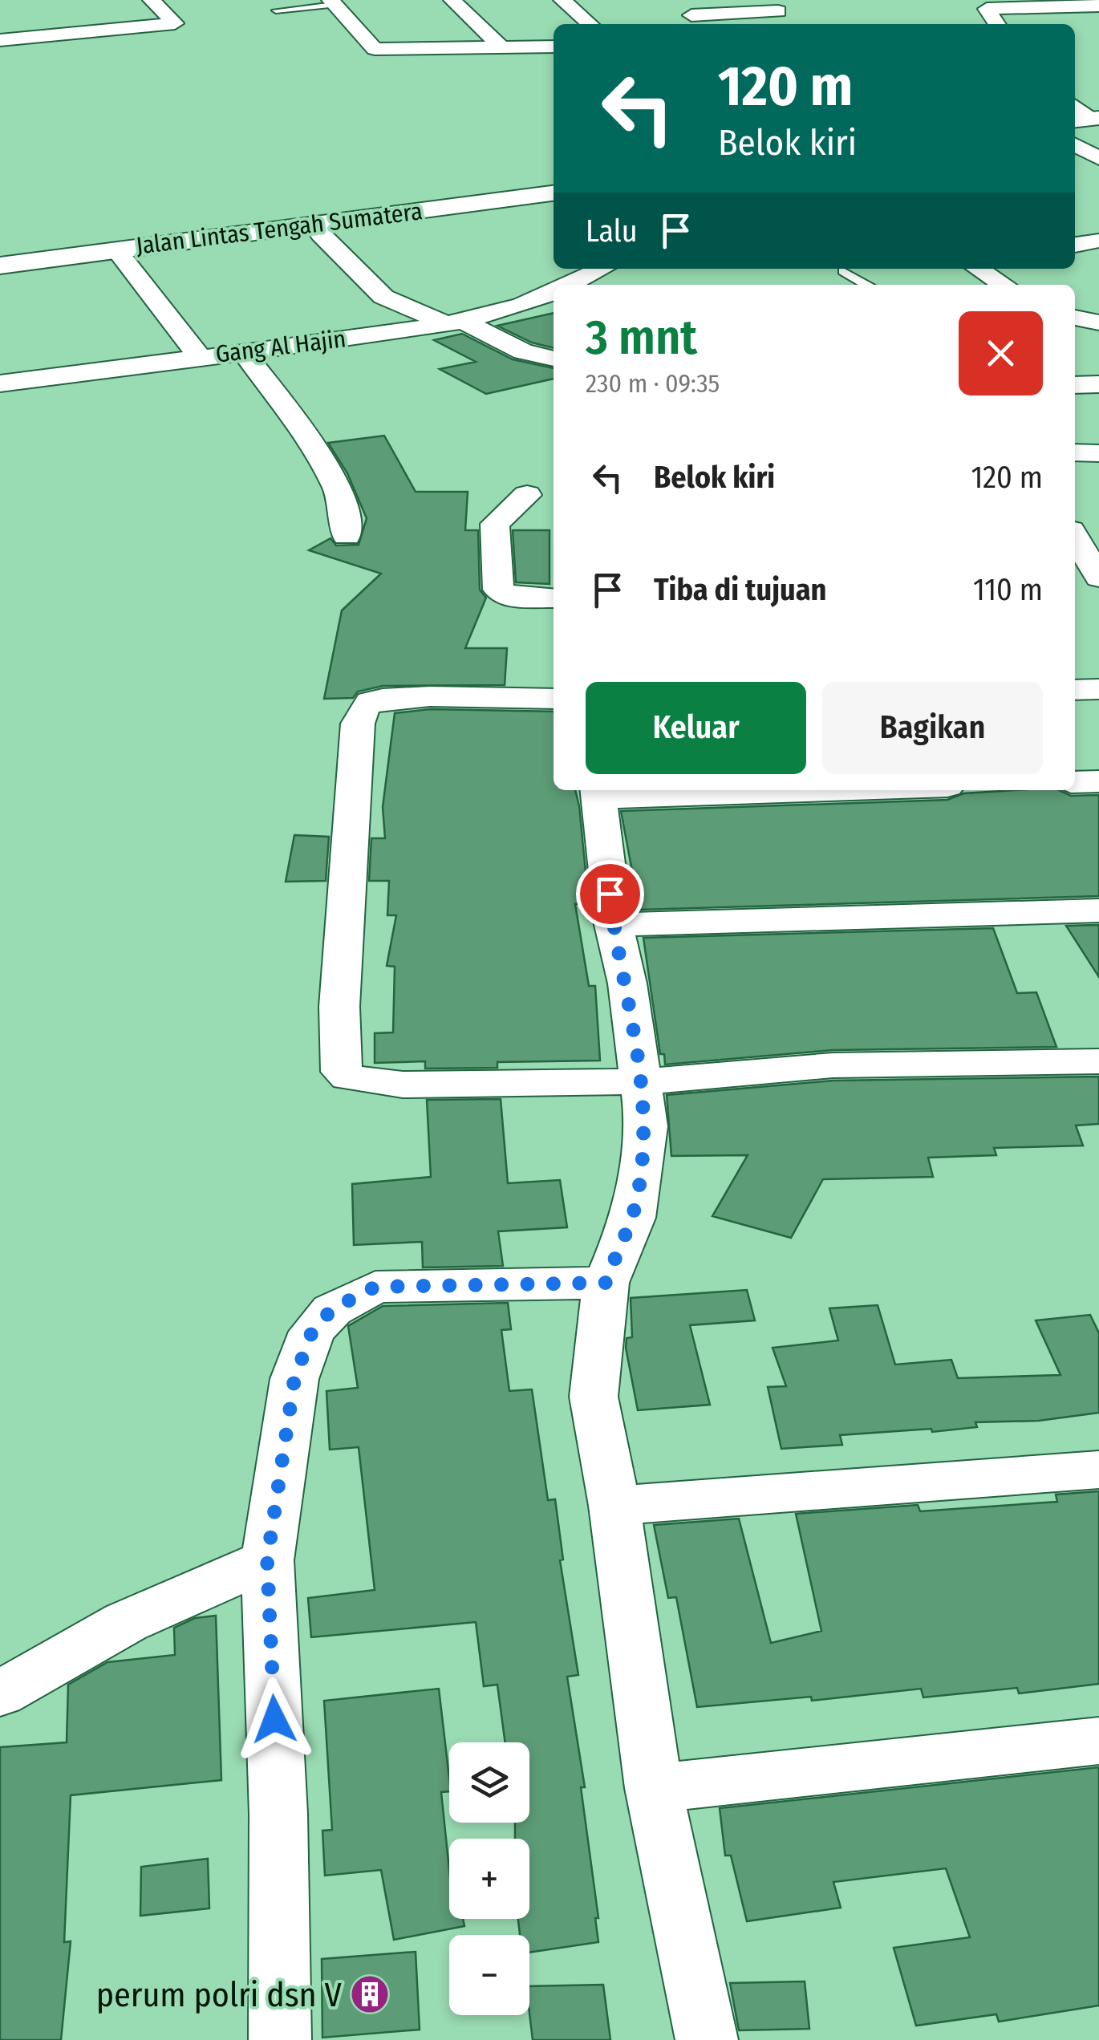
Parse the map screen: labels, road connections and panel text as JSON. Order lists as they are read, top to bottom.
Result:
{
  "streets": {
    "highway": ["Jalan Lintas Tengah Sumatera"],
    "street": ["Gang Al Hajin"]
  },
  "places": {
    "building": ["perum polri dsn V"]
  },
  "page": {
    "turn": ["120 m", "Belok kiri"],
    "then": "Lalu",
    "heading": ["3 mnt", "230 m · 09:35"],
    "list": [
      {
        "name": "Belok kiri",
        "value": "120 m"
      },
      {
        "name": "Tiba di tujuan",
        "value": "110 m"
      }
    ],
    "buttons": ["Keluar", "Bagikan"],
    "map_buttons": ["+", "−"]
  }
}
